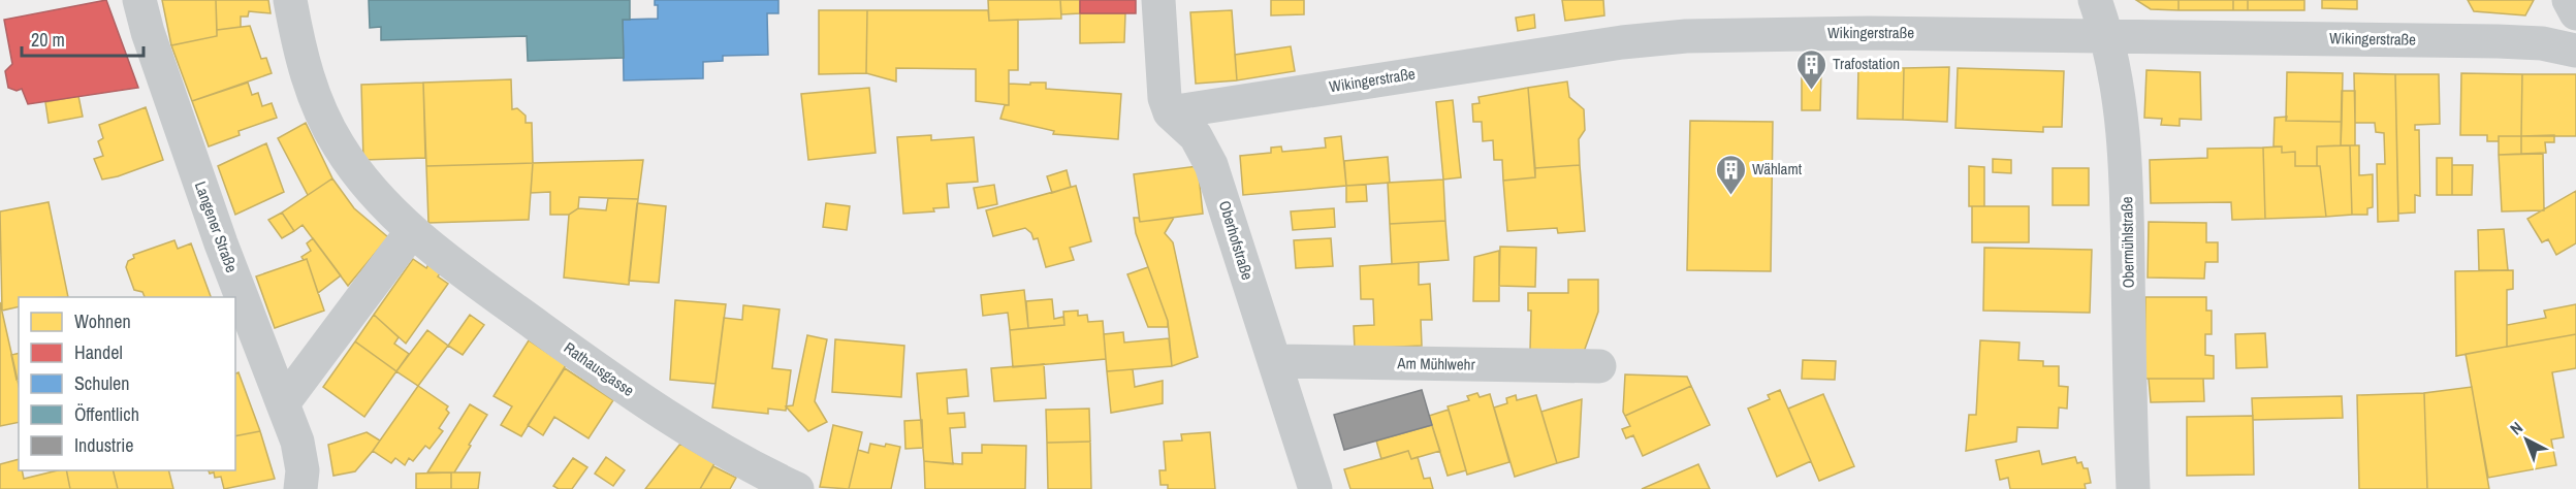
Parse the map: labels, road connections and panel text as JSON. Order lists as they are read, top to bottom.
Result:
{
  "streets": {
    "street": [
      "Wikingerstraße",
      "Langener Straße",
      "Oberhofstraße",
      "Obermühlstraße",
      "Am Mühlwehr",
      "Rathausgasse"
    ]
  },
  "crossings": [
    ["Wikingerstraße", "Oberhofstraße"],
    ["Wikingerstraße", "Obermühlstraße"],
    ["Oberhofstraße", "Am Mühlwehr"]
  ],
  "places": {
    "building": ["Trafostation", "Wählamt"]
  },
  "legend": [
    "Wohnen",
    "Handel",
    "Schulen",
    "Öffentlich",
    "Industrie"
  ],
  "scale_bar": "20 m",
  "north": "top left"
}
